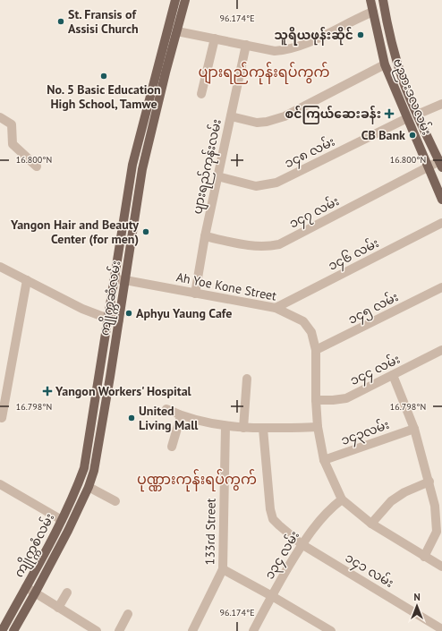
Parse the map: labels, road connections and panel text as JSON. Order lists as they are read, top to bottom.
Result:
{
  "streets": {
    "main road": ["ဗညားဒလလမ်း", "ကျိုက္ကဆံလမ်း", "ကျိုက္ကစံလမ်း"],
    "street": [
      "၁၄၈ လမ်း",
      "ပျားရည်ကုန်းလမ်း",
      "၁၄၇ လမ်း",
      "၁၄၆ လမ်း",
      "Ah Yoe Kone Street",
      "၁၄၅ လမ်း",
      "၁၄၄ လမ်း",
      "၁၄၃လမ်း",
      "133rd Street",
      "၁၃၄ လမ်း",
      "၁၄၁ လမ်း"
    ]
  },
  "crossings": [
    ["ဗညားဒလလမ်း", "၁၄၈ လမ်း"],
    ["ဗညားဒလလမ်း", "၁၄၇ လမ်း"],
    ["၁၄၈ လမ်း", "ပျားရည်ကုန်းလမ်း"],
    ["ပျားရည်ကုန်းလမ်း", "၁၄၇ လမ်း"],
    ["ပျားရည်ကုန်းလမ်း", "Ah Yoe Kone Street"],
    ["၁၄၆ လမ်း", "Ah Yoe Kone Street"],
    ["Ah Yoe Kone Street", "ကျိုက္ကဆံလမ်း"],
    ["Ah Yoe Kone Street", "၁၄၅ လမ်း"],
    ["Ah Yoe Kone Street", "၁၄၄ လမ်း"],
    ["Ah Yoe Kone Street", "၁၄၃လမ်း"],
    ["Ah Yoe Kone Street", "၁၃၄ လမ်း"],
    ["ကျိုက္ကဆံလမ်း", "ကျိုက္ကစံလမ်း"],
    ["၁၃၄ လမ်း", "၁၄၁ လမ်း"]
  ],
  "districts": ["ပျားရည်ကုန်းရပ်ကွက်", "ပုဏ္ဏားကုန်းရပ်ကွက်"],
  "places": {
    "other": [
      "St. Fransis of Assisi Church",
      "သူရိယဖုန်းဆိုင်",
      "No. 5 Basic Education High School, Tamwe",
      "CB Bank",
      "Yangon Hair and Beauty Center (for men)",
      "Aphyu Yaung Cafe",
      "United Living Mall"
    ],
    "health": ["စင်ကြယ်ဆေးခန်း", "Yangon Workers' Hospital"]
  },
  "north": "top",
  "coordinates": ["96.174°E", "16.800°N", "16.798°N"]
}
